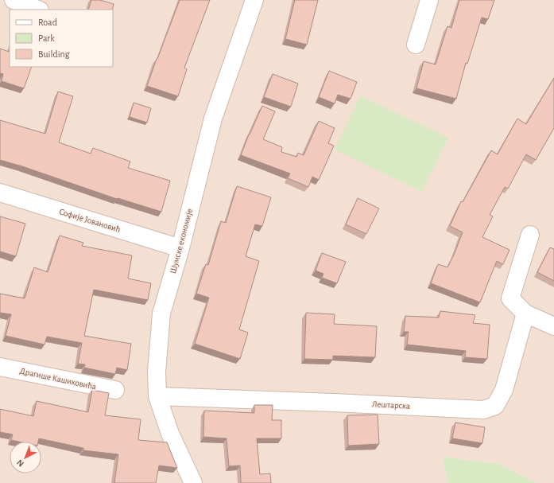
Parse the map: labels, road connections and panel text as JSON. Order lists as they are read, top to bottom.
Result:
{
  "streets": {
    "street": [
      "Софије Јовановић",
      "Шумске економије",
      "Драгише Кашиковића",
      "Лештарска"
    ]
  },
  "crossings": [
    ["Софије Јовановић", "Шумске економије"],
    ["Шумске економије", "Лештарска"]
  ],
  "legend": ["Road", "Park", "Building"],
  "north": "bottom left"
}
